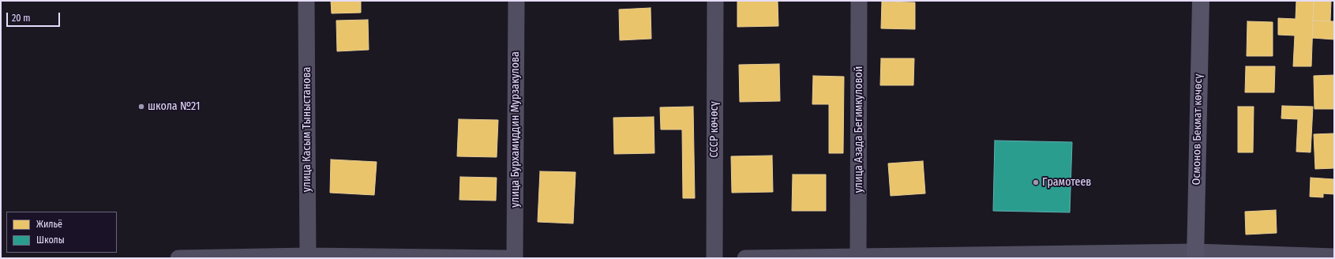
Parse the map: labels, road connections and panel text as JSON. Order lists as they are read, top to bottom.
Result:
{
  "streets": {
    "main road": ["Осмонов Бекмат көчөсү"],
    "street": [
      "улица Касым Тыныстанова",
      "улица Бурхамиддин Мурзакулова",
      "СССР көчөсү",
      "улица Азада Бегимкуловой"
    ]
  },
  "places": ["школа №21", "Грамотеев"],
  "legend": ["Жильё", "Школы"],
  "scale_bar": "20 m"
}
